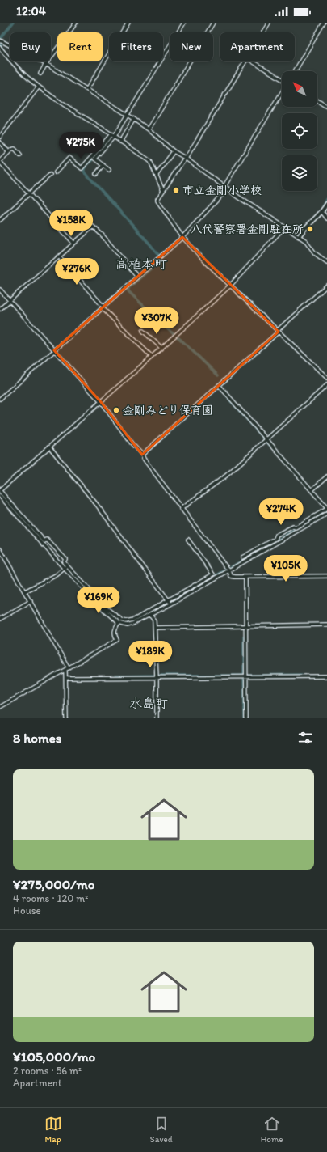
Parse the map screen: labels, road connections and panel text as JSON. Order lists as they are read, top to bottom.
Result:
{
  "districts": ["高植本町", "水島町"],
  "places": ["市立金剛小学校", "八代警察署金剛駐在所", "金剛みどり保育園"],
  "north": "top left",
  "page": {
    "status": "12:04",
    "chip": [
      "Buy",
      "Rent",
      "Filters",
      "New",
      "Apartment"
    ],
    "price": [
      "¥275K",
      "¥158K",
      "¥276K",
      "¥307K",
      "¥274K",
      "¥105K",
      "¥169K",
      "¥189K"
    ],
    "heading": "8 homes",
    "list": [
      {
        "name": "¥275,000/mo",
        "note": "4 rooms · 120 m² · House"
      },
      {
        "name": "¥105,000/mo",
        "note": "2 rooms · 56 m² · Apartment"
      }
    ],
    "tabs": ["Map", "Saved", "Home"]
  }
}
